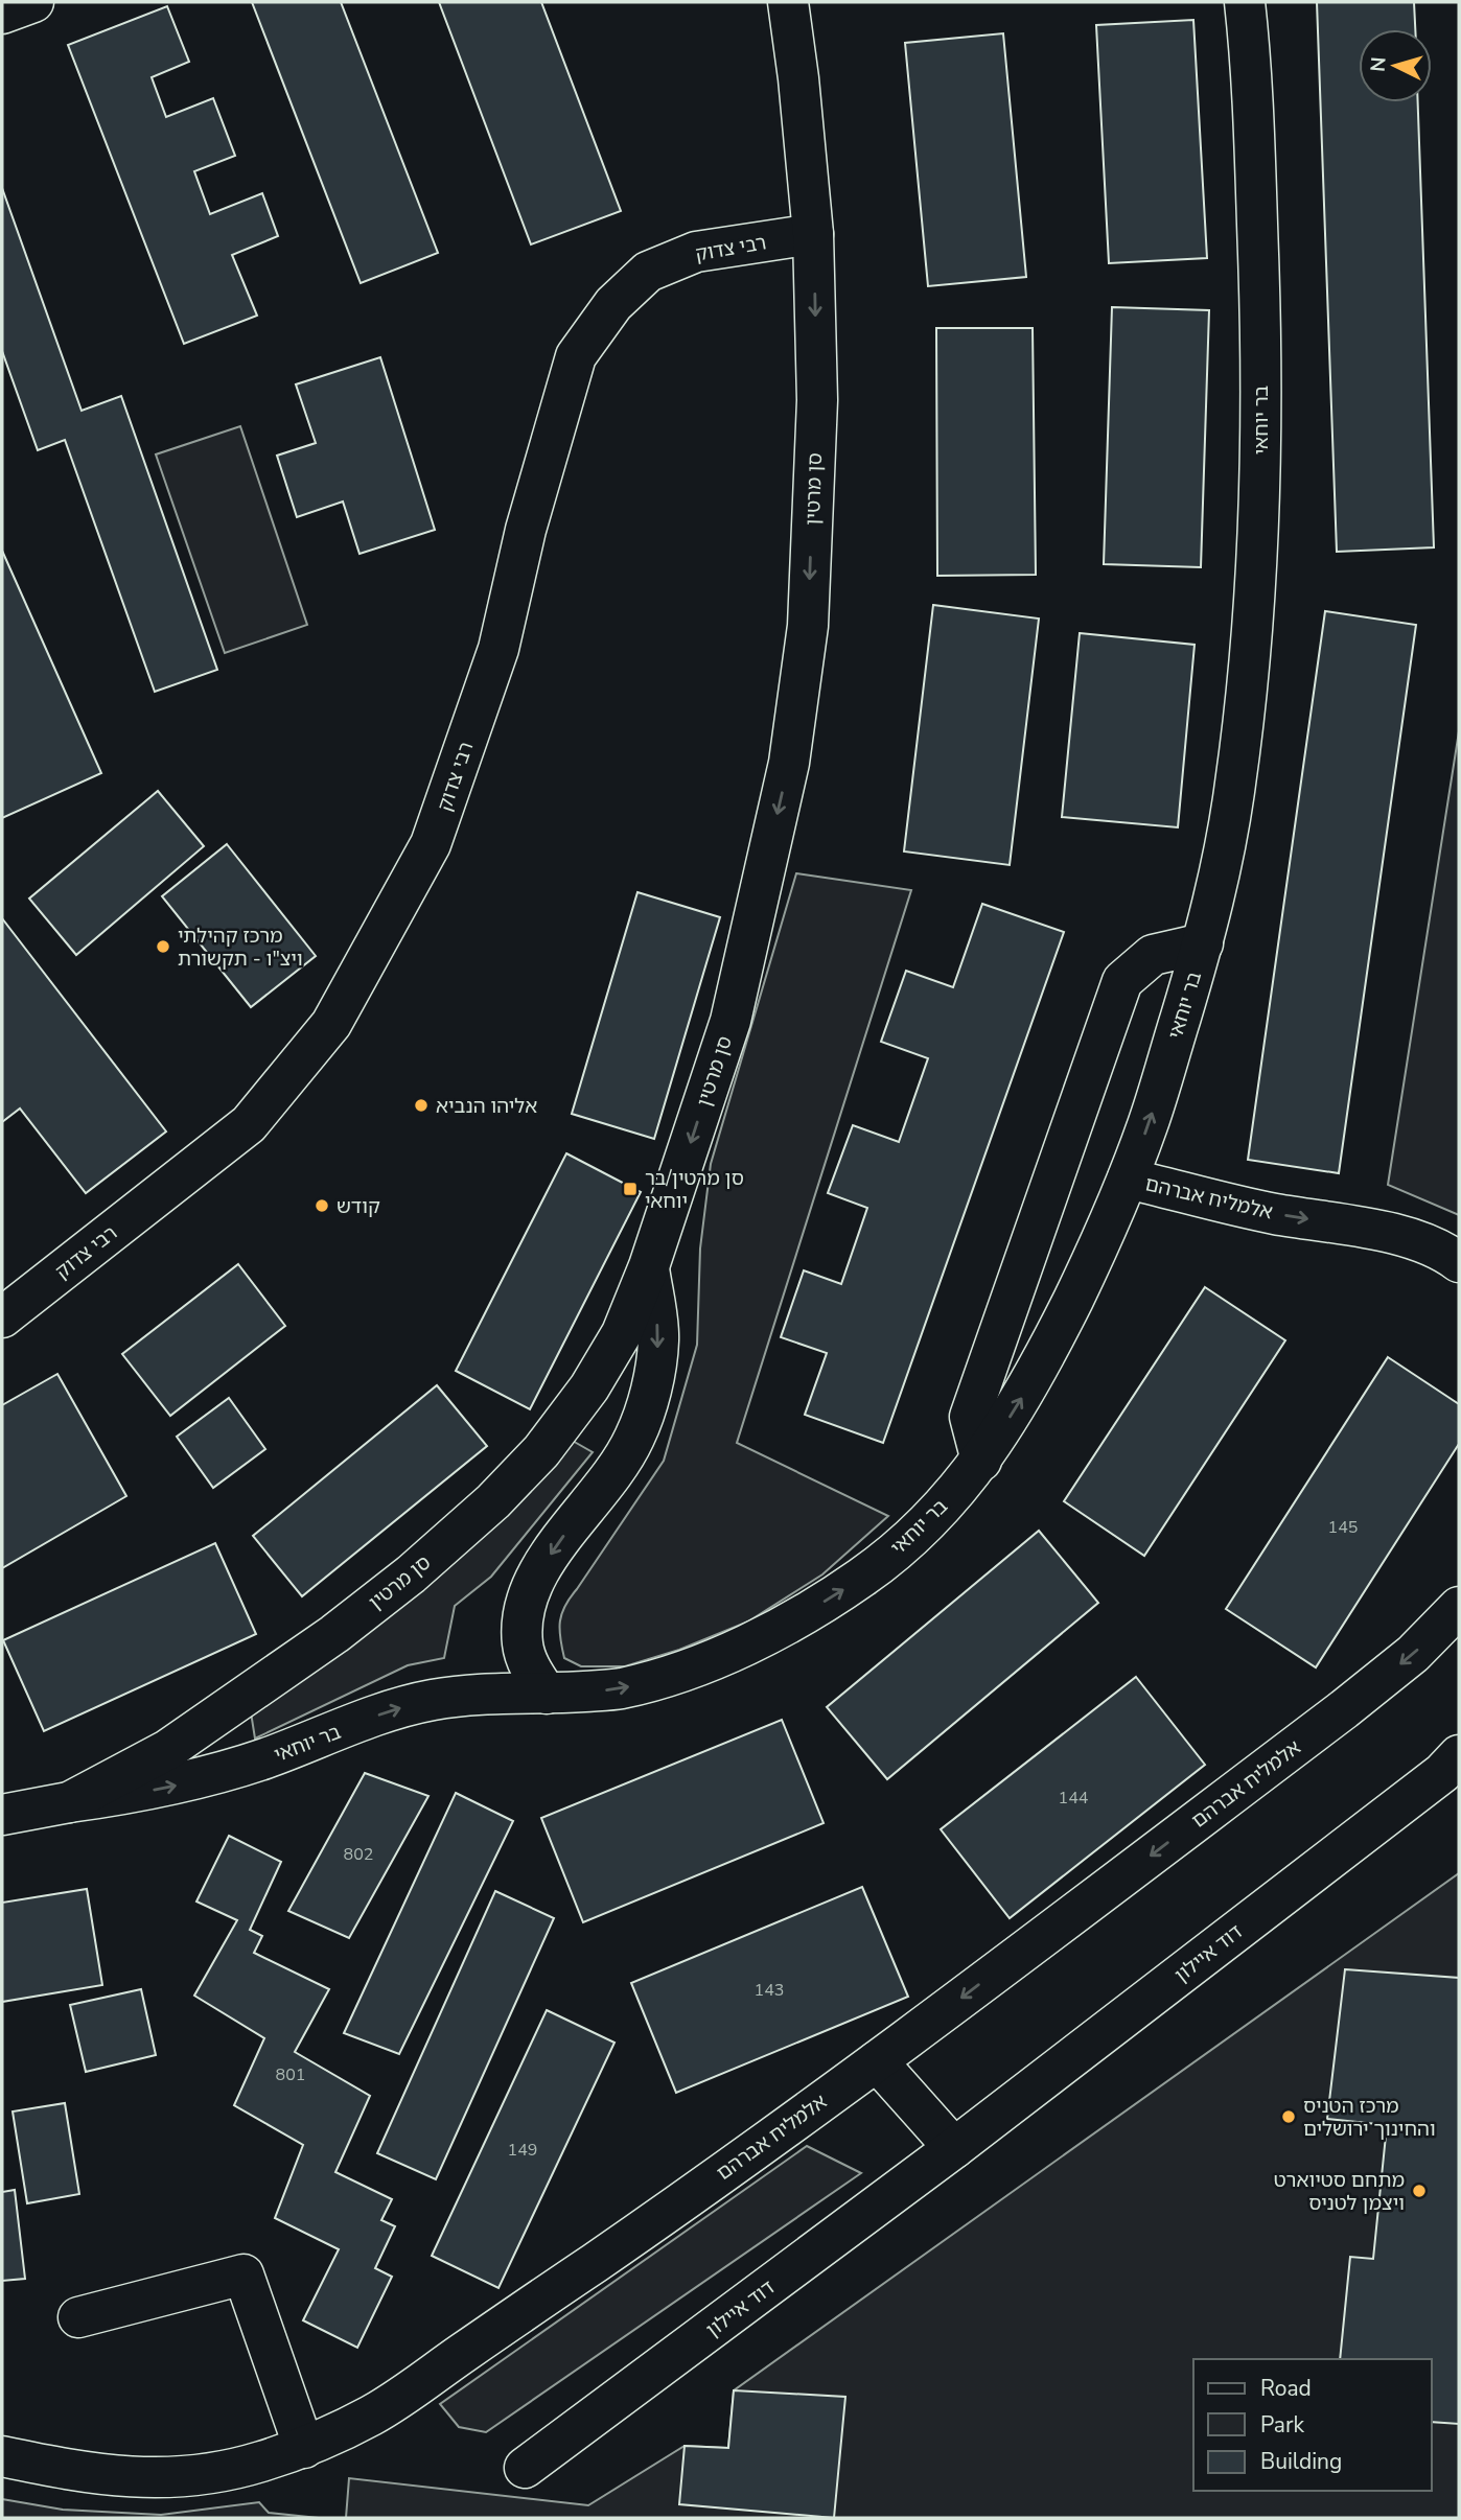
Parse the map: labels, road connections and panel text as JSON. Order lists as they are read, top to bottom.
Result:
{
  "streets": {
    "street": [
      "רבי צדוק",
      "בר יוחאי",
      "סן מרטין",
      "אלמליח אברהם",
      "דוד איילון"
    ]
  },
  "crossings": [
    ["רבי צדוק", "סן מרטין"],
    ["בר יוחאי", "סן מרטין"],
    ["בר יוחאי", "אלמליח אברהם"]
  ],
  "one_way": ["בר יוחאי"],
  "places": {
    "other": [
      "מרכז קהילתי ויצ\"ו - תקשורת",
      "אליהו הנביא",
      "קודש",
      "מרכז הטניס והחינוך ירושלים",
      "מתחם סטיוארט ויצמן לטניס"
    ],
    "transit": ["סן מרטין/בר יוחאי"]
  },
  "house_numbers": [
    "145",
    "144",
    "802",
    "143",
    "801",
    "149"
  ],
  "legend": ["Road", "Park", "Building"],
  "north": "left"
}
